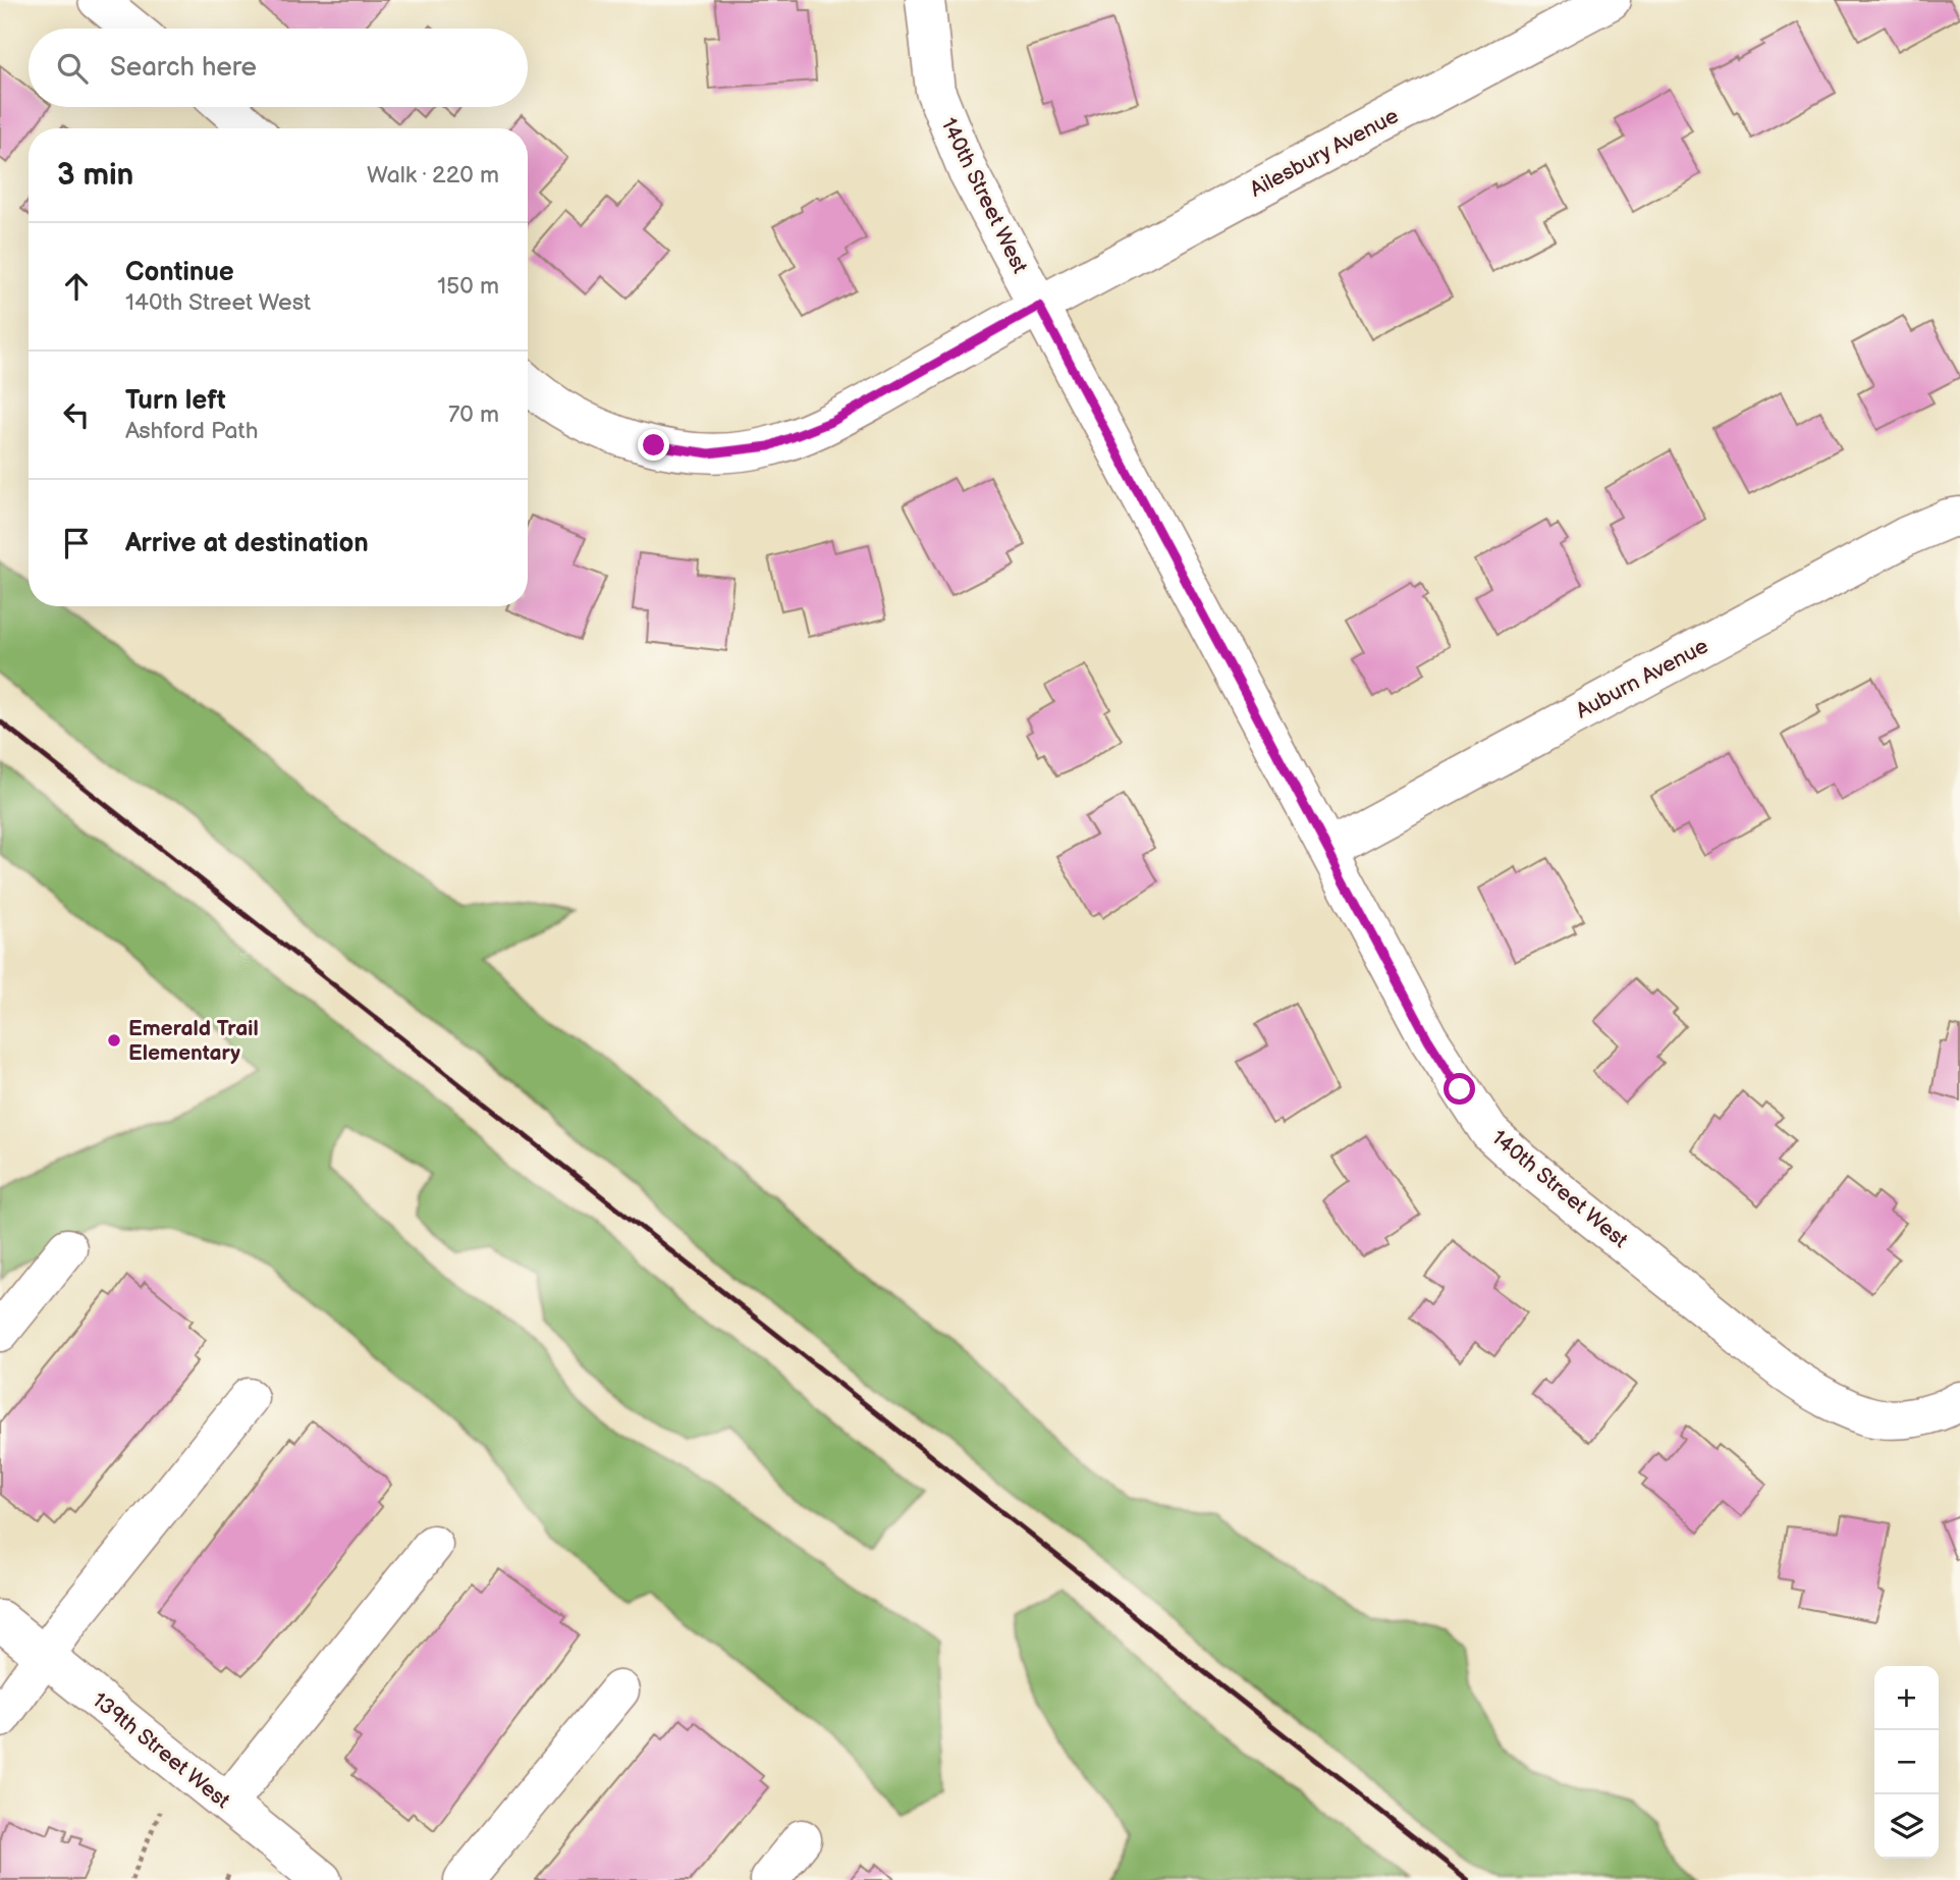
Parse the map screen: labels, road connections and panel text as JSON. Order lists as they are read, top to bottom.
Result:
{
  "streets": {
    "street": [
      "Ailesbury Avenue",
      "140th Street West",
      "Auburn Avenue",
      "139th Street West"
    ]
  },
  "crossings": [
    ["Ailesbury Avenue", "140th Street West"],
    ["140th Street West", "Auburn Avenue"]
  ],
  "places": ["Emerald Trail Elementary"],
  "page": {
    "search": "Search here",
    "heading": ["3 min", "Walk · 220 m"],
    "list": [
      ["Continue", "140th Street West", "150 m"],
      ["Turn left", "Ashford Path", "70 m"],
      "Arrive at destination"
    ],
    "map_buttons": ["+", "−"]
  }
}
